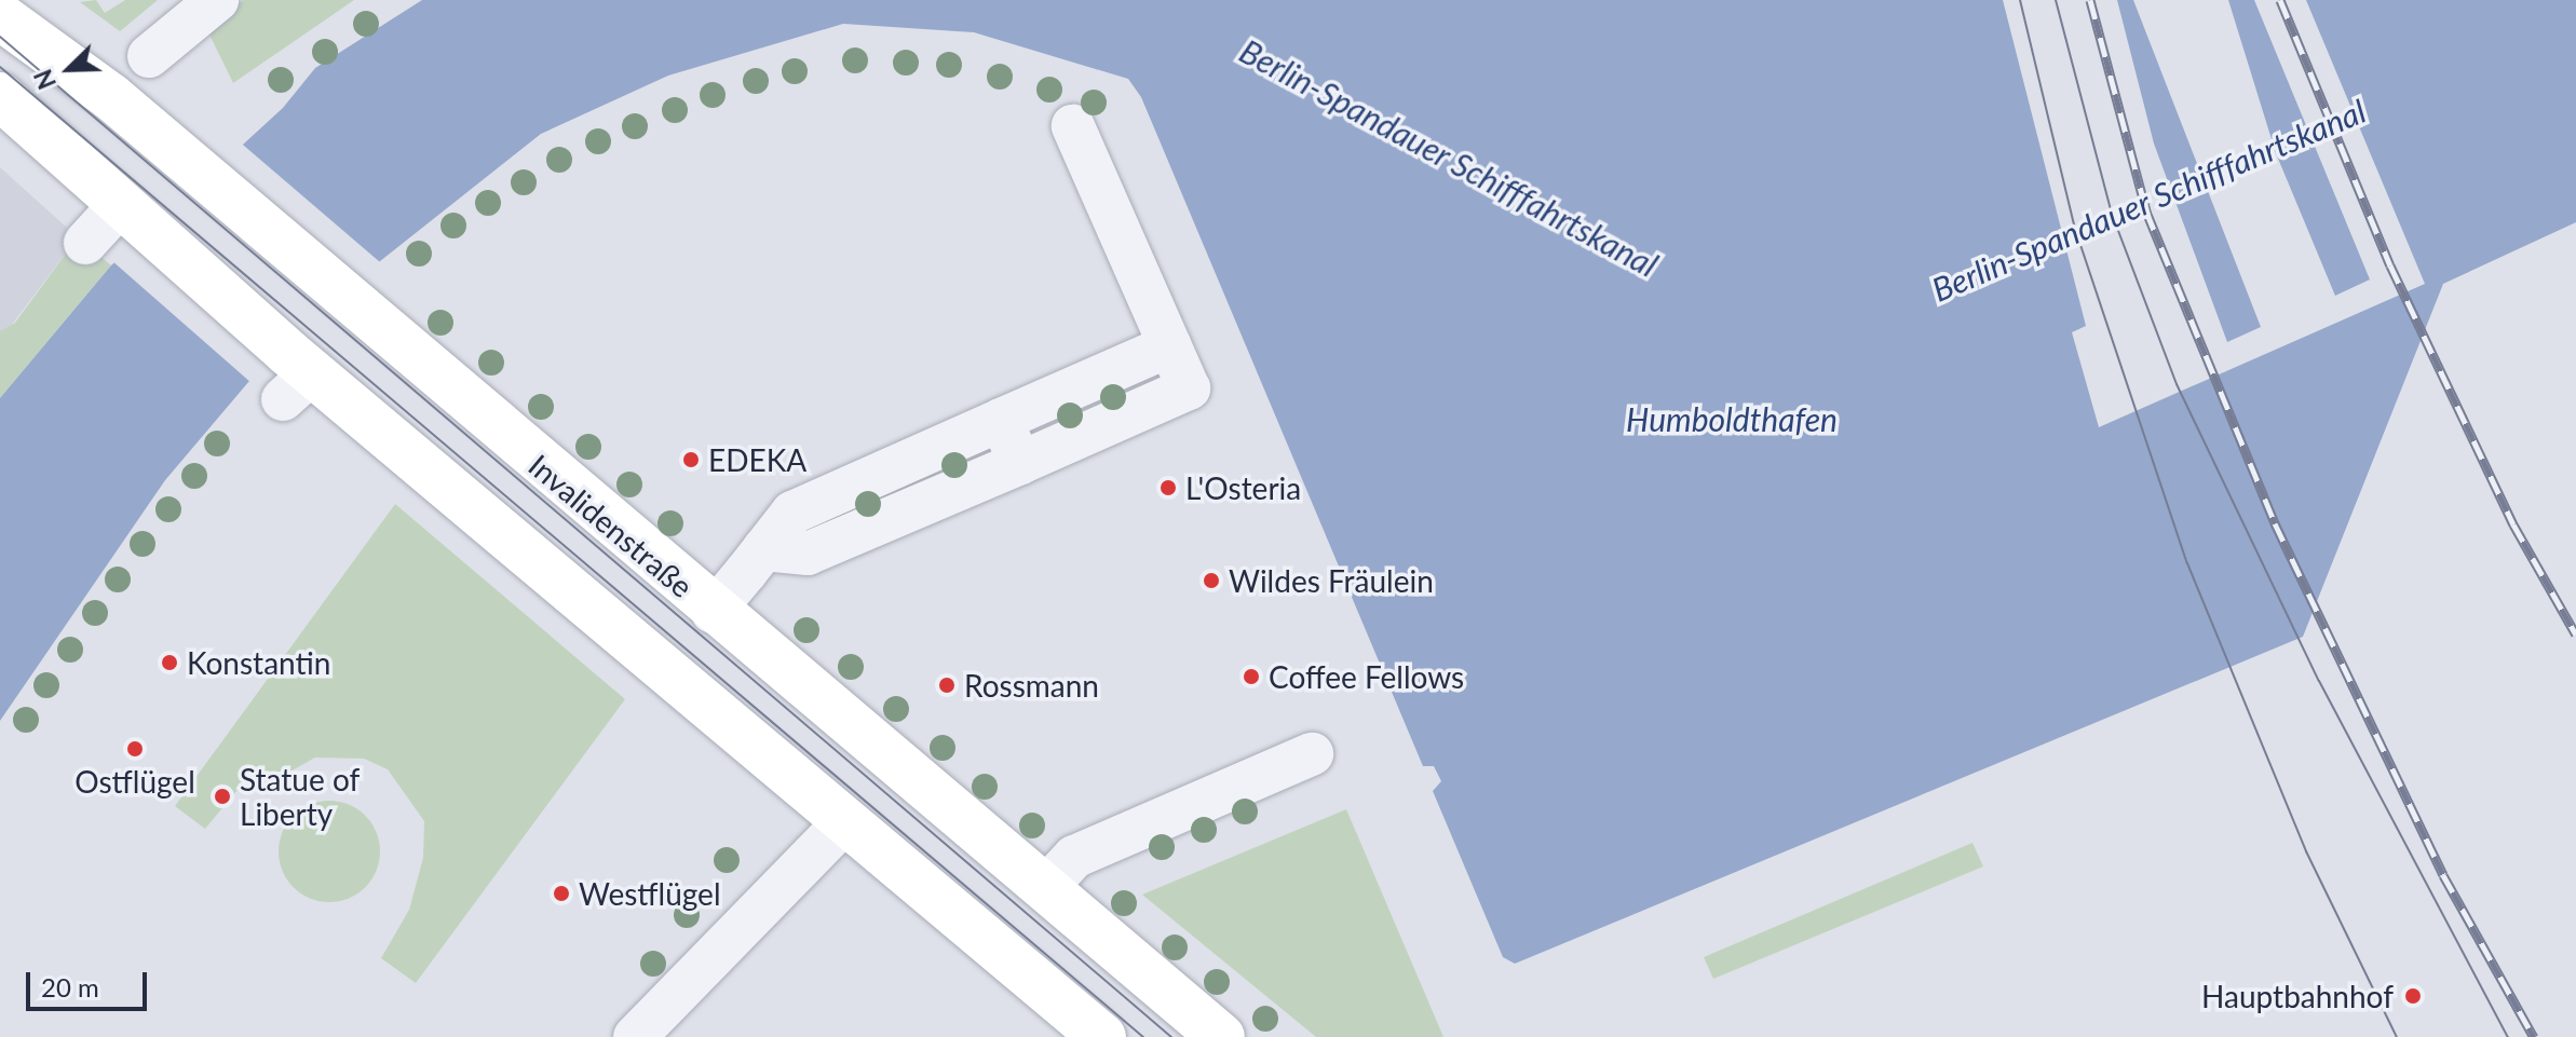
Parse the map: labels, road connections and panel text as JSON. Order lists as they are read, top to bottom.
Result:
{
  "streets": {
    "main road": ["Invalidenstraße"]
  },
  "water": ["Berlin-Spandauer Schifffahrtskanal", "Humboldthafen"],
  "places": [
    "EDEKA",
    "L'Osteria",
    "Wildes Fräulein",
    "Konstantin",
    "Coffee Fellows",
    "Rossmann",
    "Ostflügel",
    "Statue of Liberty",
    "Westflügel",
    "Hauptbahnhof"
  ],
  "scale_bar": "20 m",
  "north": "bottom left"
}
